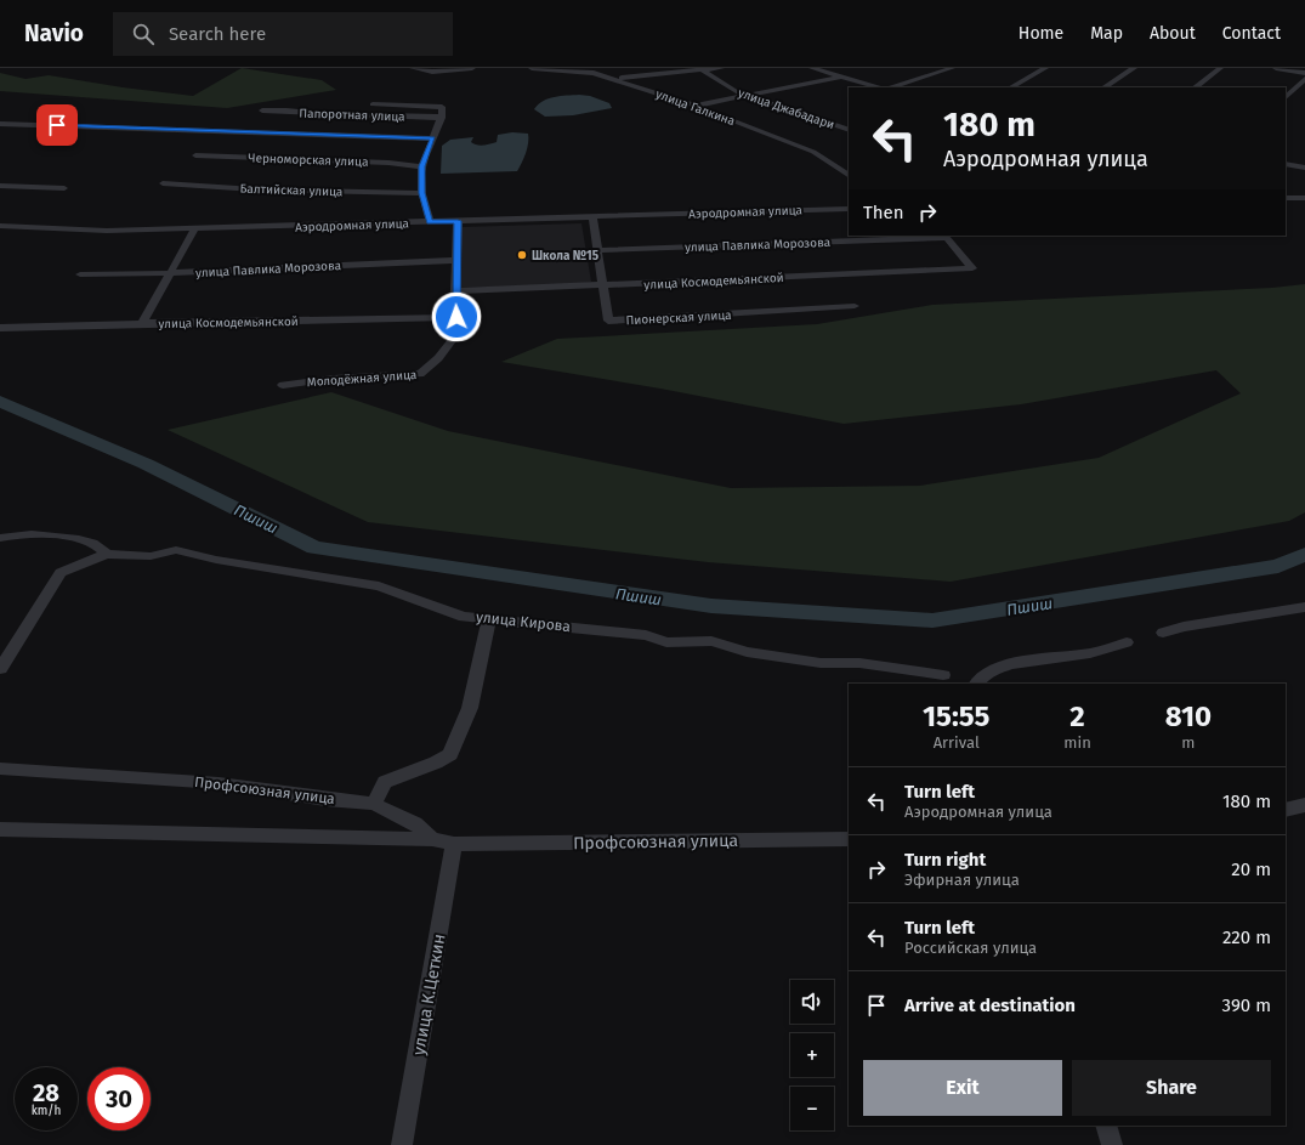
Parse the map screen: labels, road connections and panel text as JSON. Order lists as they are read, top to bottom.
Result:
{
  "streets": {
    "street": [
      "улица Галкина",
      "улица Джабадари",
      "Папоротная улица",
      "Черноморская улица",
      "Балтийская улица",
      "Аэродромная улица",
      "улица Павлика Морозова",
      "улица Космодемьянской",
      "Пионерская улица",
      "Молодёжная улица",
      "улица Кирова",
      "Профсоюзная улица",
      "улица К.Цеткин"
    ]
  },
  "crossings": [
    ["Аэродромная улица", "Пионерская улица"],
    ["Аэродромная улица", "Молодёжная улица"],
    ["улица Павлика Морозова", "улица Космодемьянской"],
    ["улица Павлика Морозова", "Пионерская улица"],
    ["улица Павлика Морозова", "Молодёжная улица"],
    ["улица Космодемьянской", "Пионерская улица"],
    ["улица Космодемьянской", "Молодёжная улица"],
    ["Профсоюзная улица", "улица К.Цеткин"]
  ],
  "water": ["Пшиш"],
  "places": ["Школа №15"],
  "page": {
    "header": "Navio",
    "search": "Search here",
    "nav": [
      "Home",
      "Map",
      "About",
      "Contact"
    ],
    "turn": ["180 m", "Аэродромная улица"],
    "then": "Then",
    "eta": [
      "15:55",
      "Arrival",
      "2",
      "min",
      "810",
      "m"
    ],
    "list": [
      {
        "name": "Turn left",
        "note": "Аэродромная улица",
        "value": "180 m"
      },
      {
        "name": "Turn right",
        "note": "Эфирная улица",
        "value": "20 m"
      },
      {
        "name": "Turn left",
        "note": "Российская улица",
        "value": "220 m"
      },
      {
        "name": "Arrive at destination",
        "value": "390 m"
      }
    ],
    "map_buttons": ["+", "−"],
    "buttons": ["Exit", "Share"],
    "speed": "28 km/h",
    "limit": "30"
  }
}
